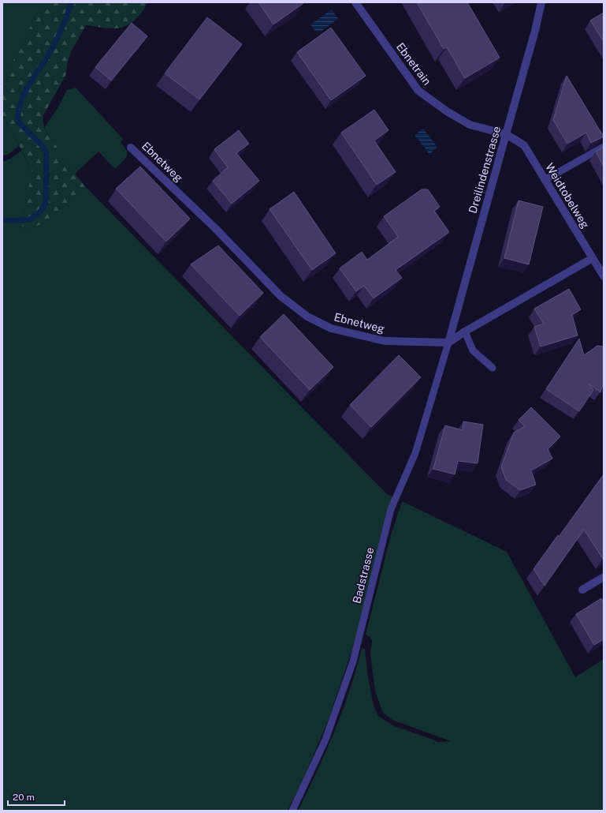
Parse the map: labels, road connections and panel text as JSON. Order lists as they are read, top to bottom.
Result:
{
  "streets": {
    "street": [
      "Ebnetrain",
      "Ebnetweg",
      "Dreilindenstrasse",
      "Weidtobelweg"
    ],
    "lane": ["Badstrasse"]
  },
  "crossings": [
    ["Ebnetrain", "Dreilindenstrasse"],
    ["Ebnetrain", "Weidtobelweg"],
    ["Ebnetweg", "Dreilindenstrasse"],
    ["Ebnetweg", "Badstrasse"],
    ["Dreilindenstrasse", "Weidtobelweg"],
    ["Dreilindenstrasse", "Badstrasse"]
  ],
  "scale_bar": "20 m"
}
